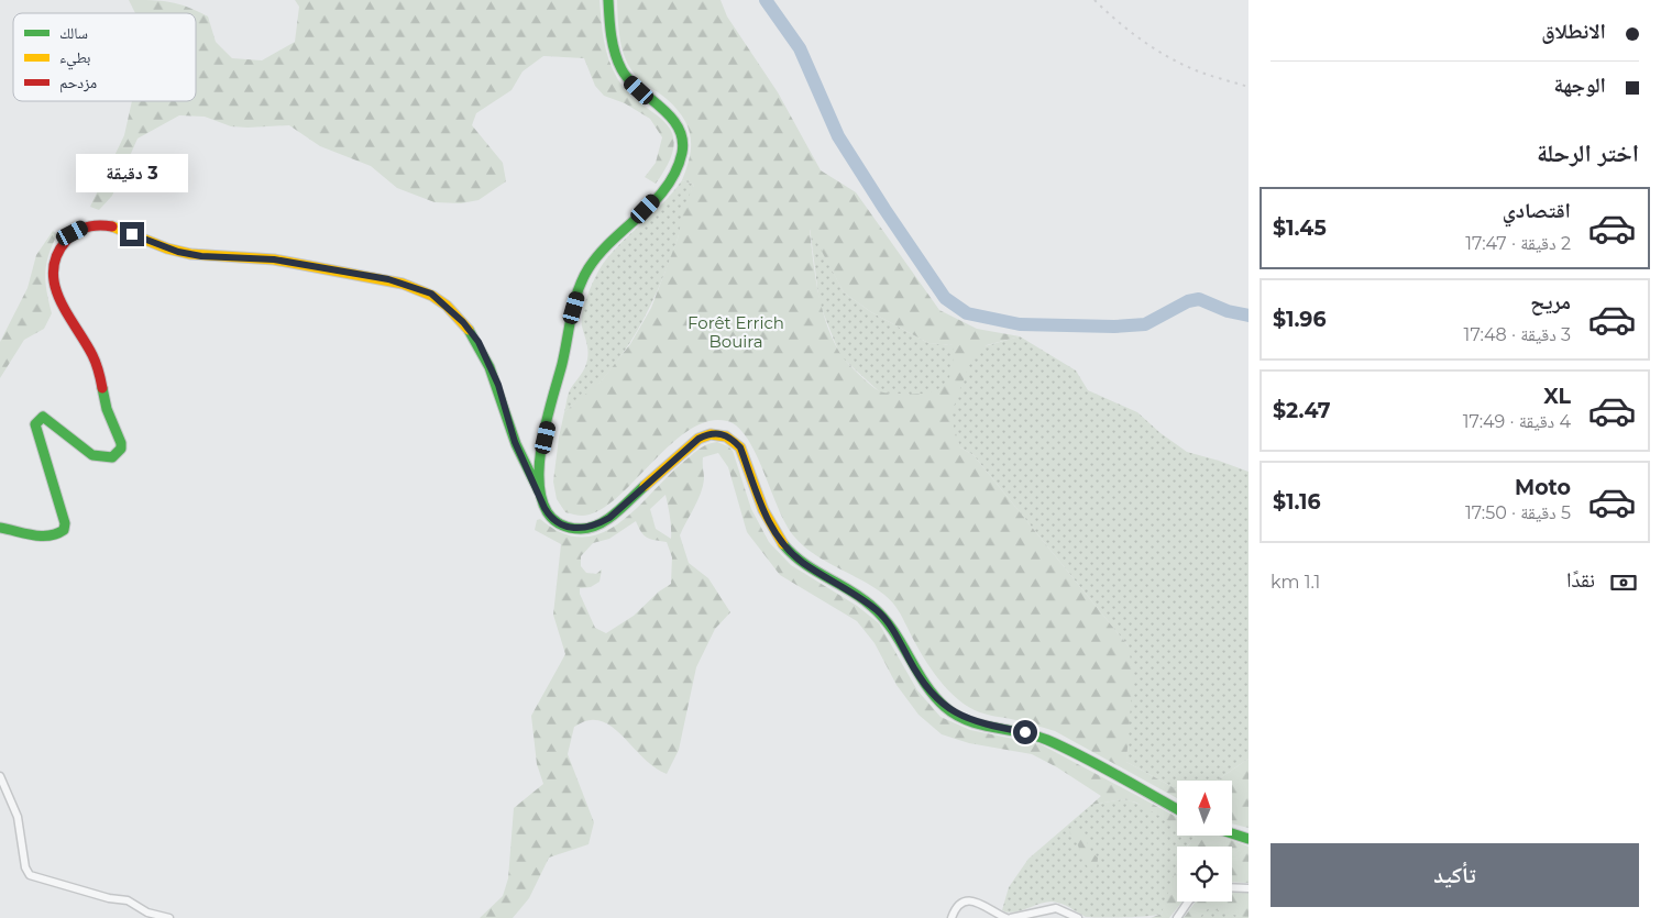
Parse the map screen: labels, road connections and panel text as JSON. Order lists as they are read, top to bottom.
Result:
{
  "parks": ["Forêt Errich Bouira"],
  "legend": ["سالك", "بطيء", "مزدحم"],
  "north": "top",
  "page": {
    "banner": ["الانطلاق", "الوجهة"],
    "heading": "اختر الرحلة",
    "bubble": "3 دقيقة",
    "list": [
      {
        "name": "اقتصادي",
        "note": "2 دقيقة · 17:47",
        "value": "$1.45"
      },
      {
        "name": "مريح",
        "note": "3 دقيقة · 17:48",
        "value": "$1.96"
      },
      {
        "name": "XL",
        "note": "4 دقيقة · 17:49",
        "value": "$2.47"
      },
      {
        "name": "Moto",
        "note": "5 دقيقة · 17:50",
        "value": "$1.16"
      }
    ],
    "pay": ["نقدًا", "1.1 km"],
    "buttons": "تأكيد"
  }
}
